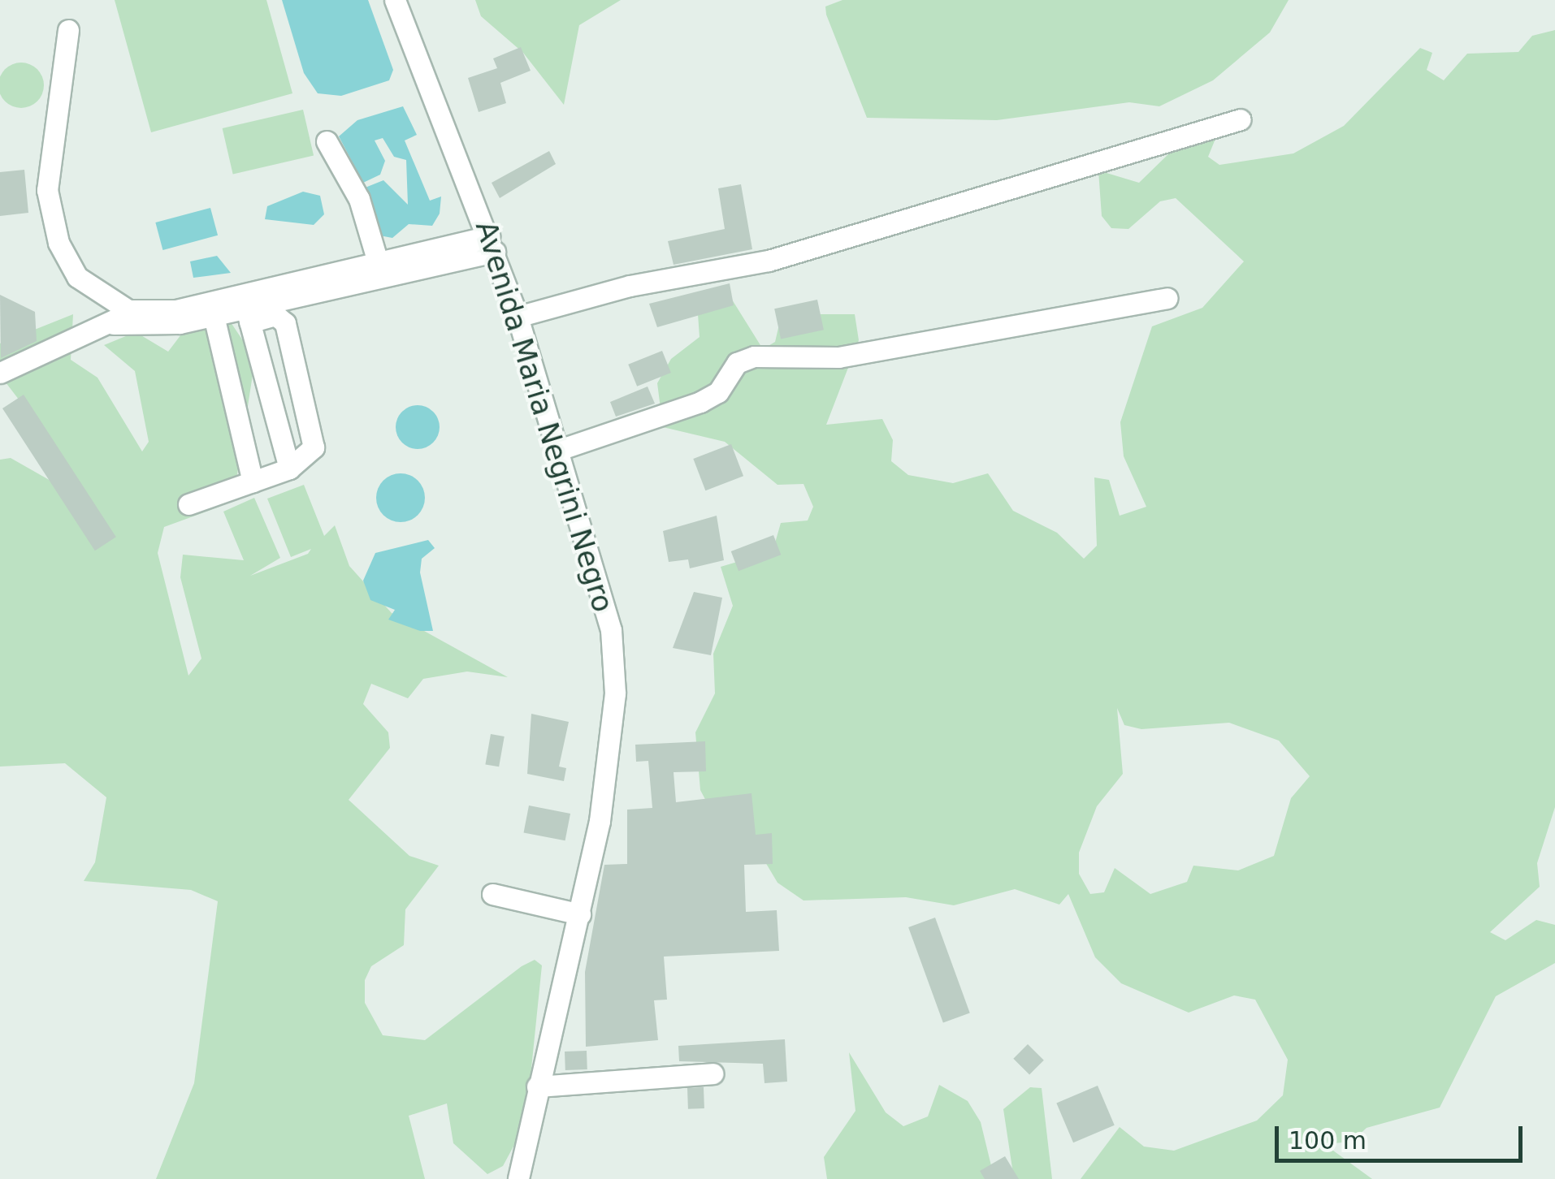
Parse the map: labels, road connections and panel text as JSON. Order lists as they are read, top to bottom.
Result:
{
  "streets": {
    "street": ["Avenida Maria Negrini Negro"]
  },
  "scale_bar": "100 m"
}
